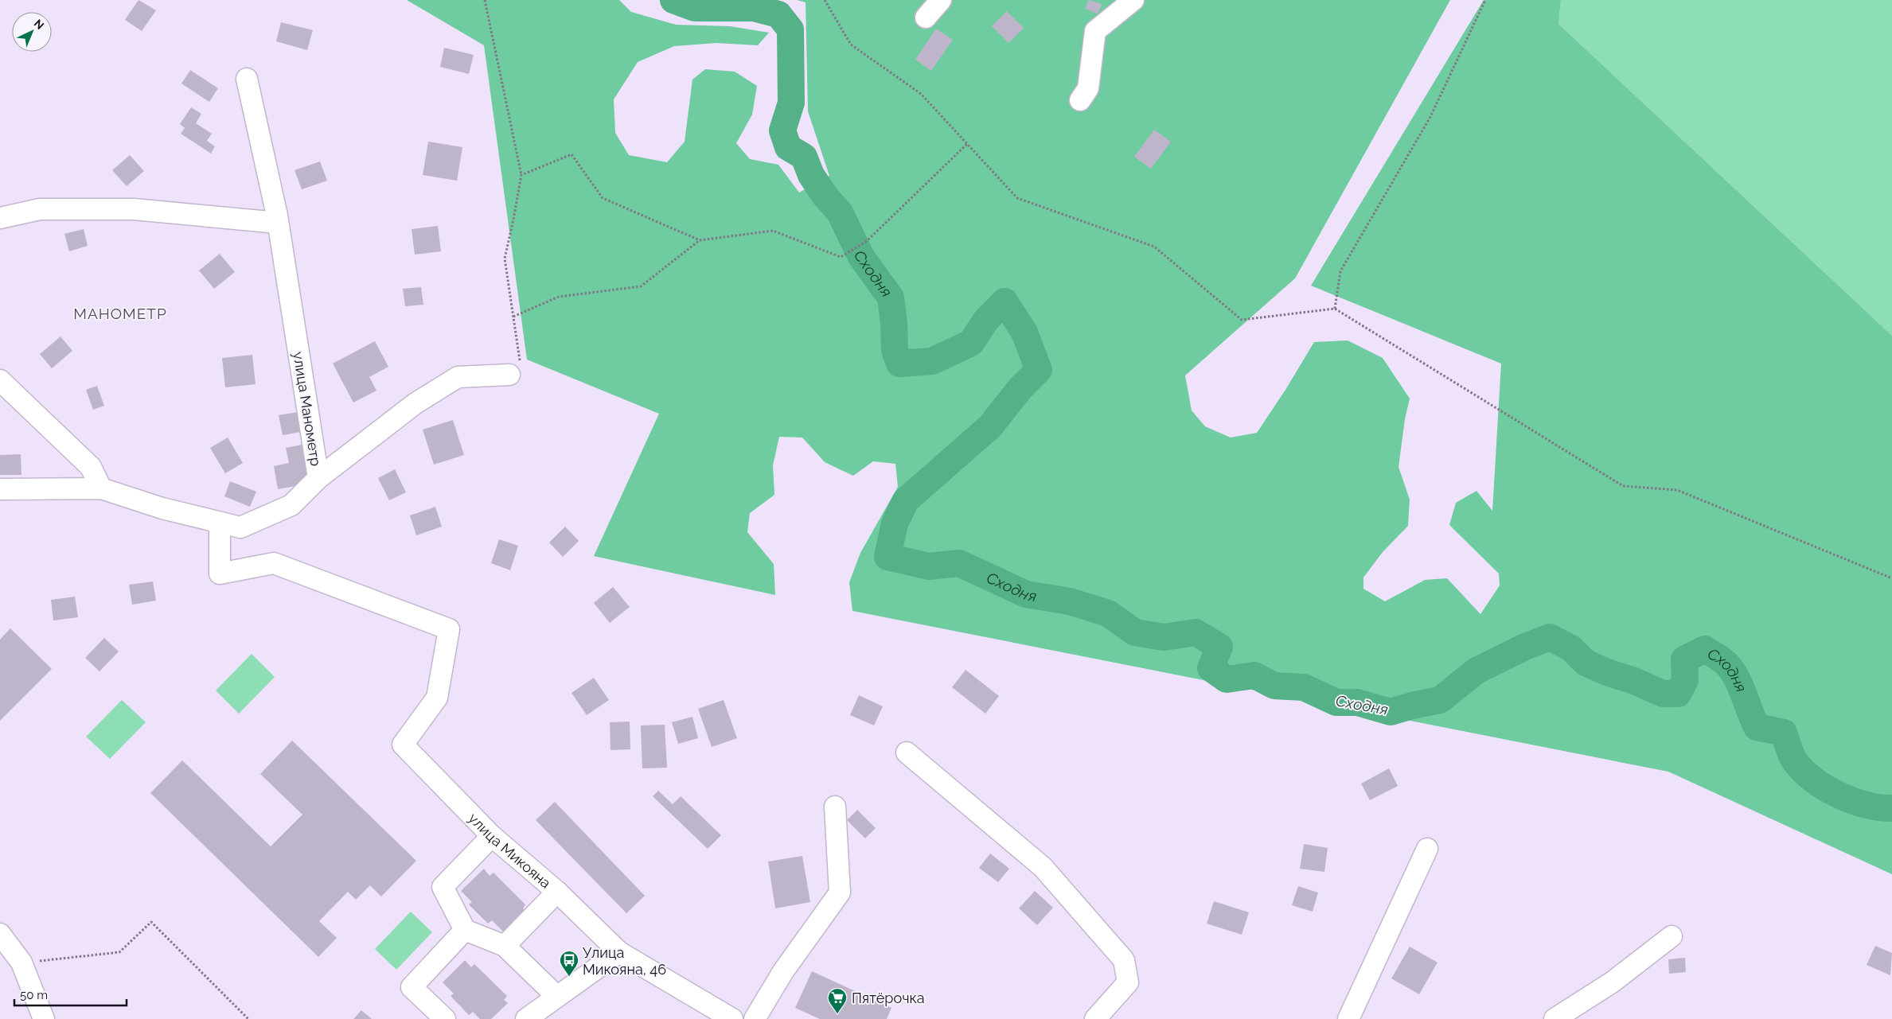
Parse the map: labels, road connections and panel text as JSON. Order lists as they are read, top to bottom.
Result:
{
  "streets": {
    "street": ["улица Манометр", "улица Микояна"]
  },
  "crossings": [
    ["улица Манометр", "улица Микояна"]
  ],
  "districts": ["МАНОМЕТР"],
  "water": ["Сходня"],
  "places": {
    "bus stop": ["Улица Микояна, 46"],
    "supermarket": ["Пятёрочка"]
  },
  "scale_bar": "50 m",
  "north": "top right"
}
